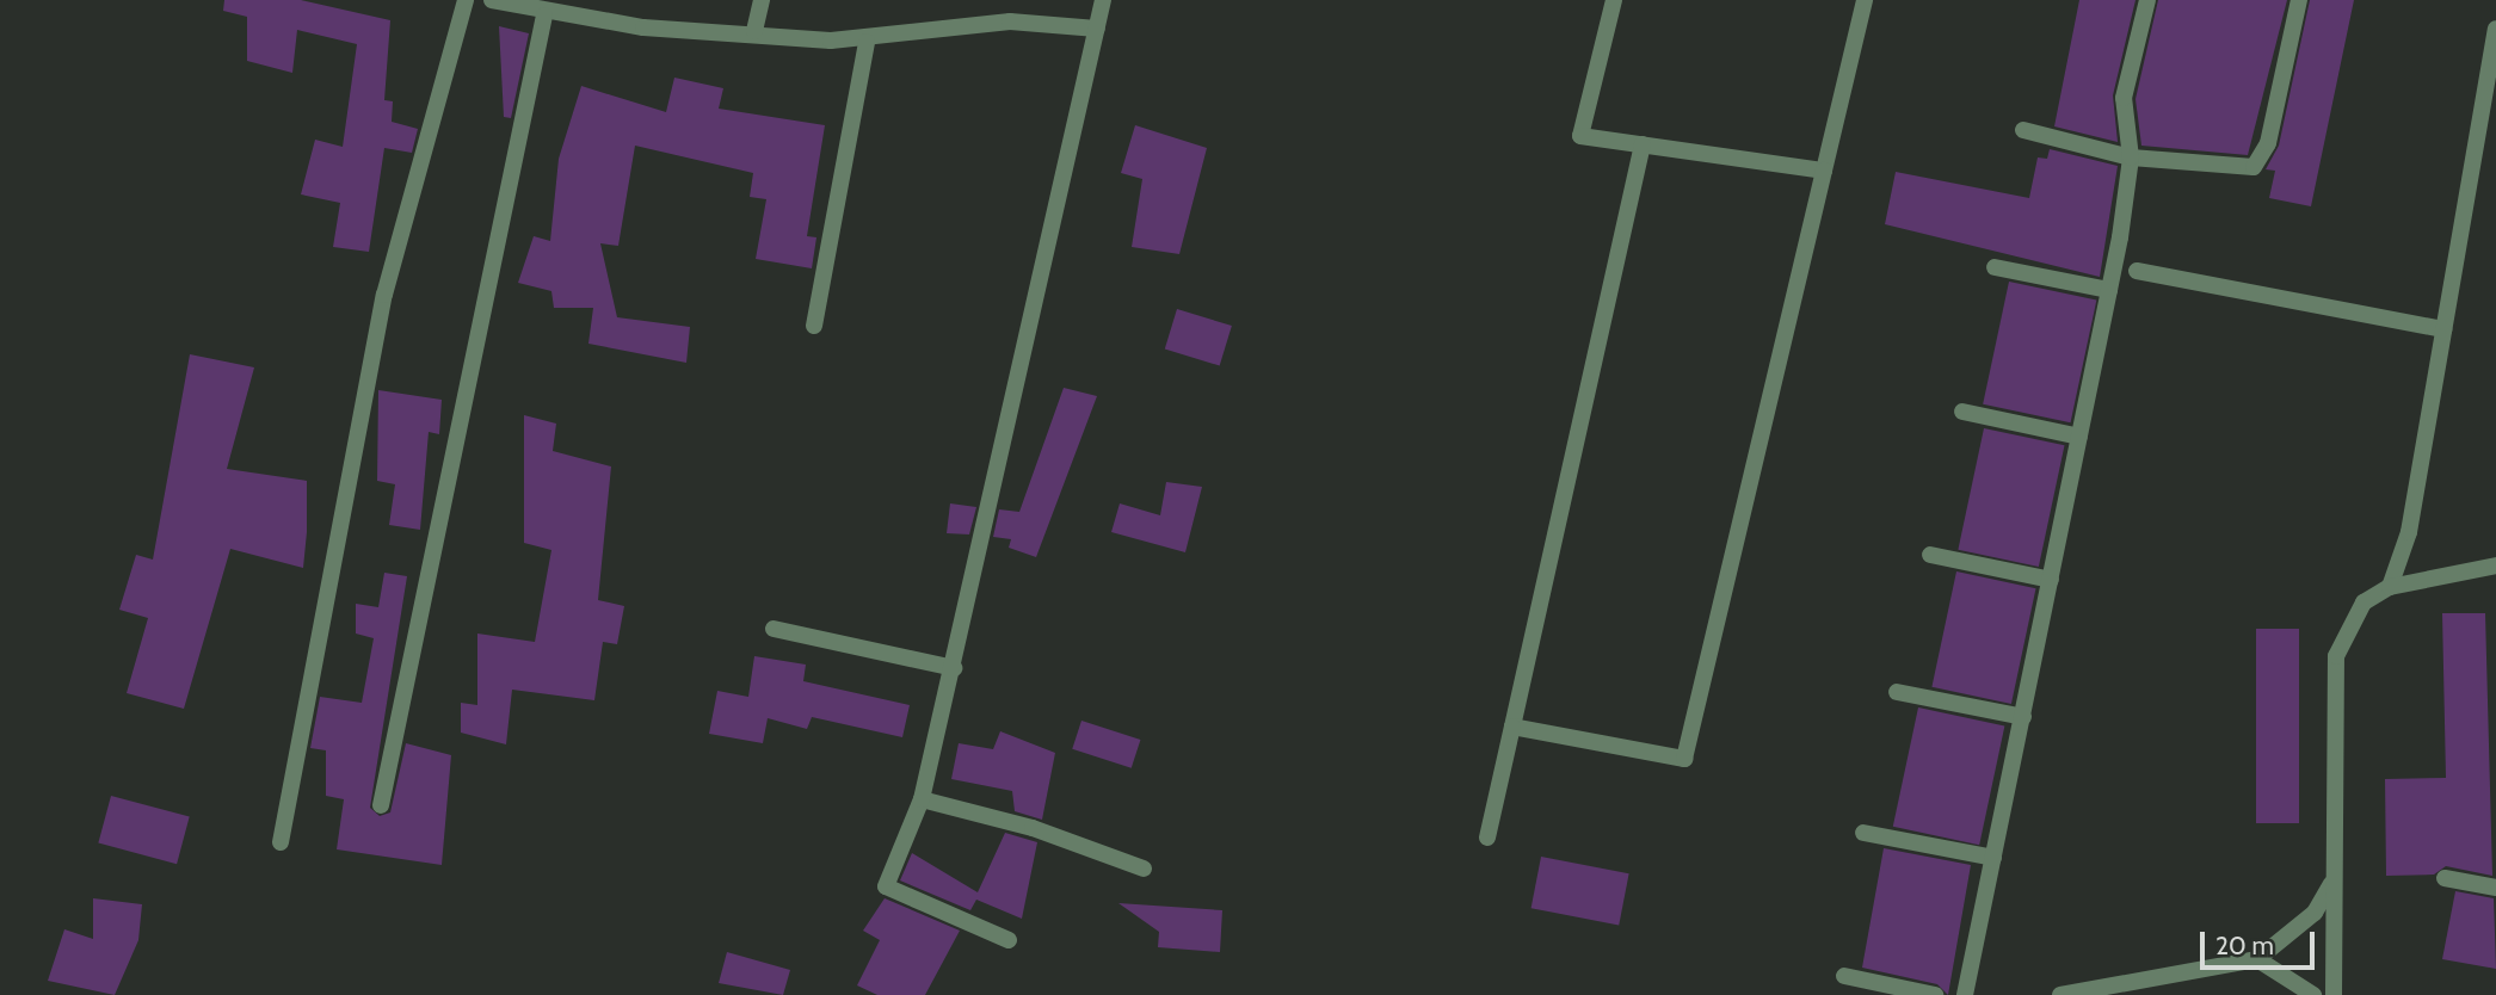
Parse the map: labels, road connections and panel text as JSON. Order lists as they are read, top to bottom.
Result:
{
  "scale_bar": "20 m"
}
